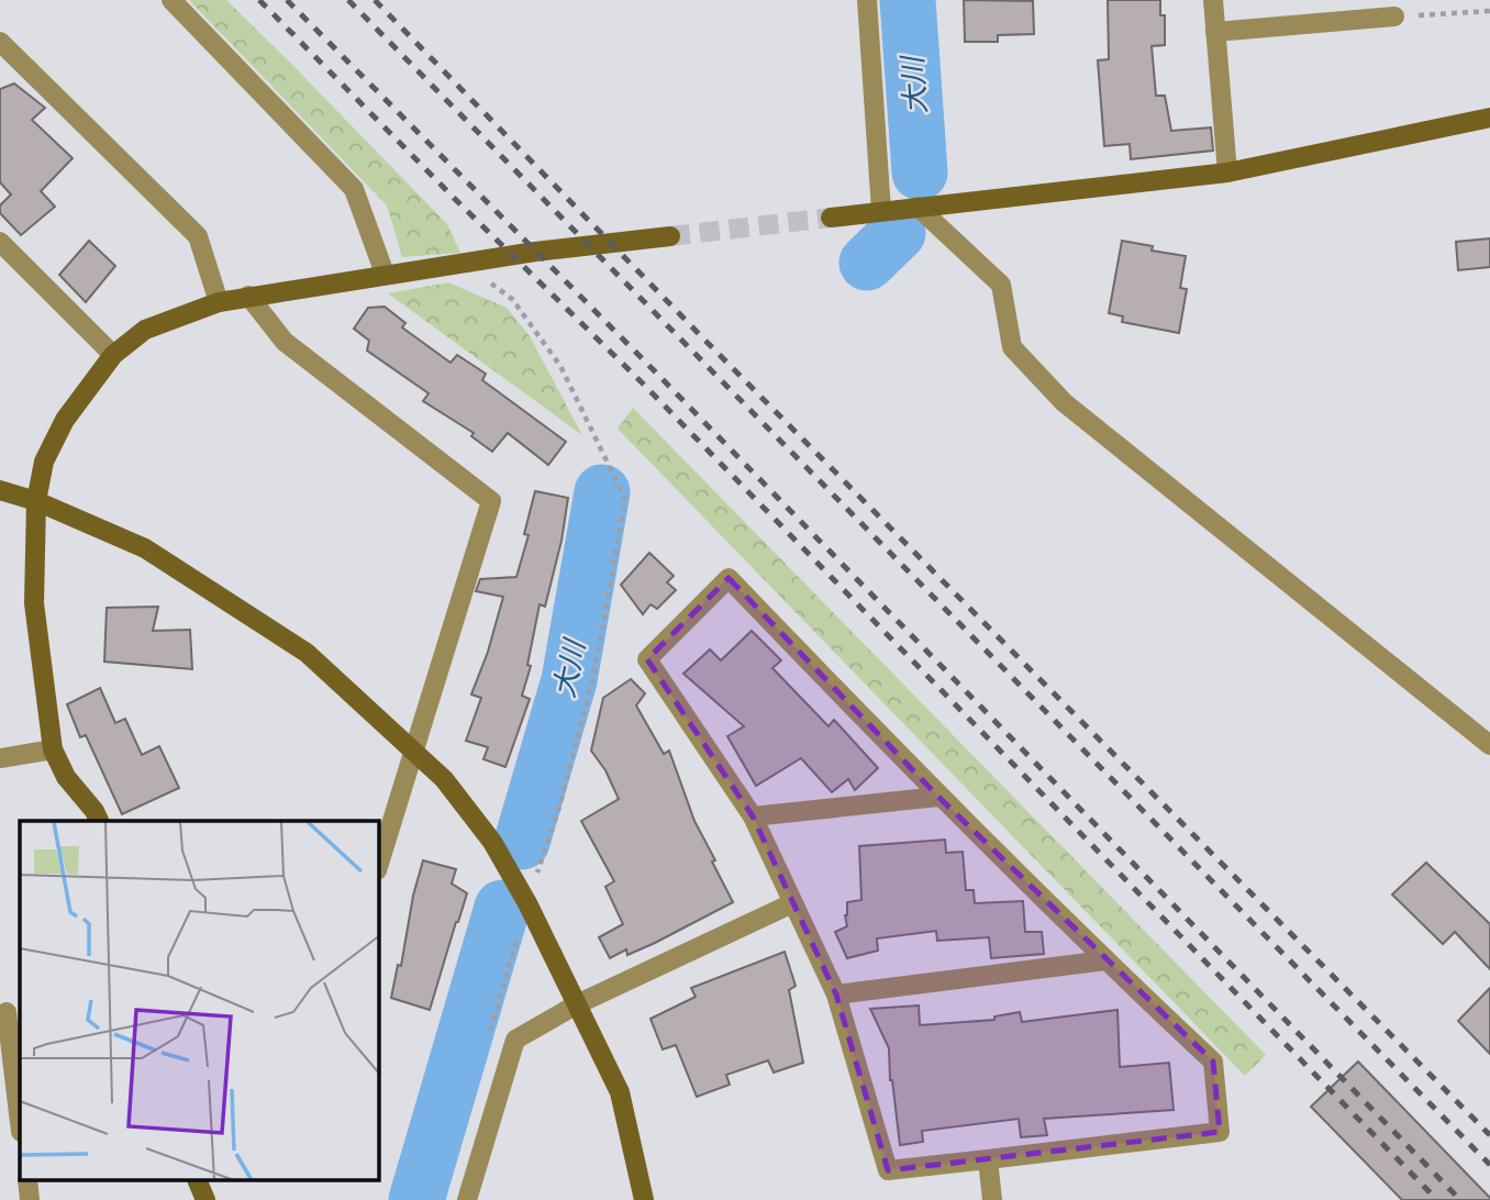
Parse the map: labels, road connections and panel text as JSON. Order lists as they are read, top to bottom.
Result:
{
  "water": ["大川"]
}
